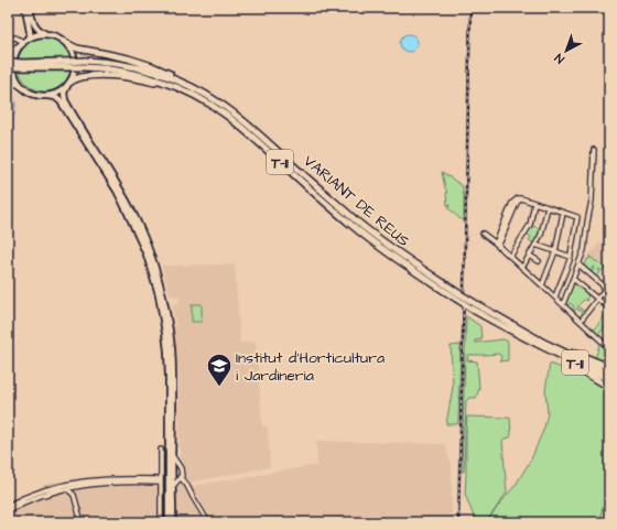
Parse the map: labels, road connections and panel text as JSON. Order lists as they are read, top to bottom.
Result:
{
  "streets": {
    "highway": ["T-11", "VARIANT DE REUS"]
  },
  "places": {
    "school or university": ["Institut d'Horticultura i Jardineria"]
  },
  "north": "bottom left"
}
